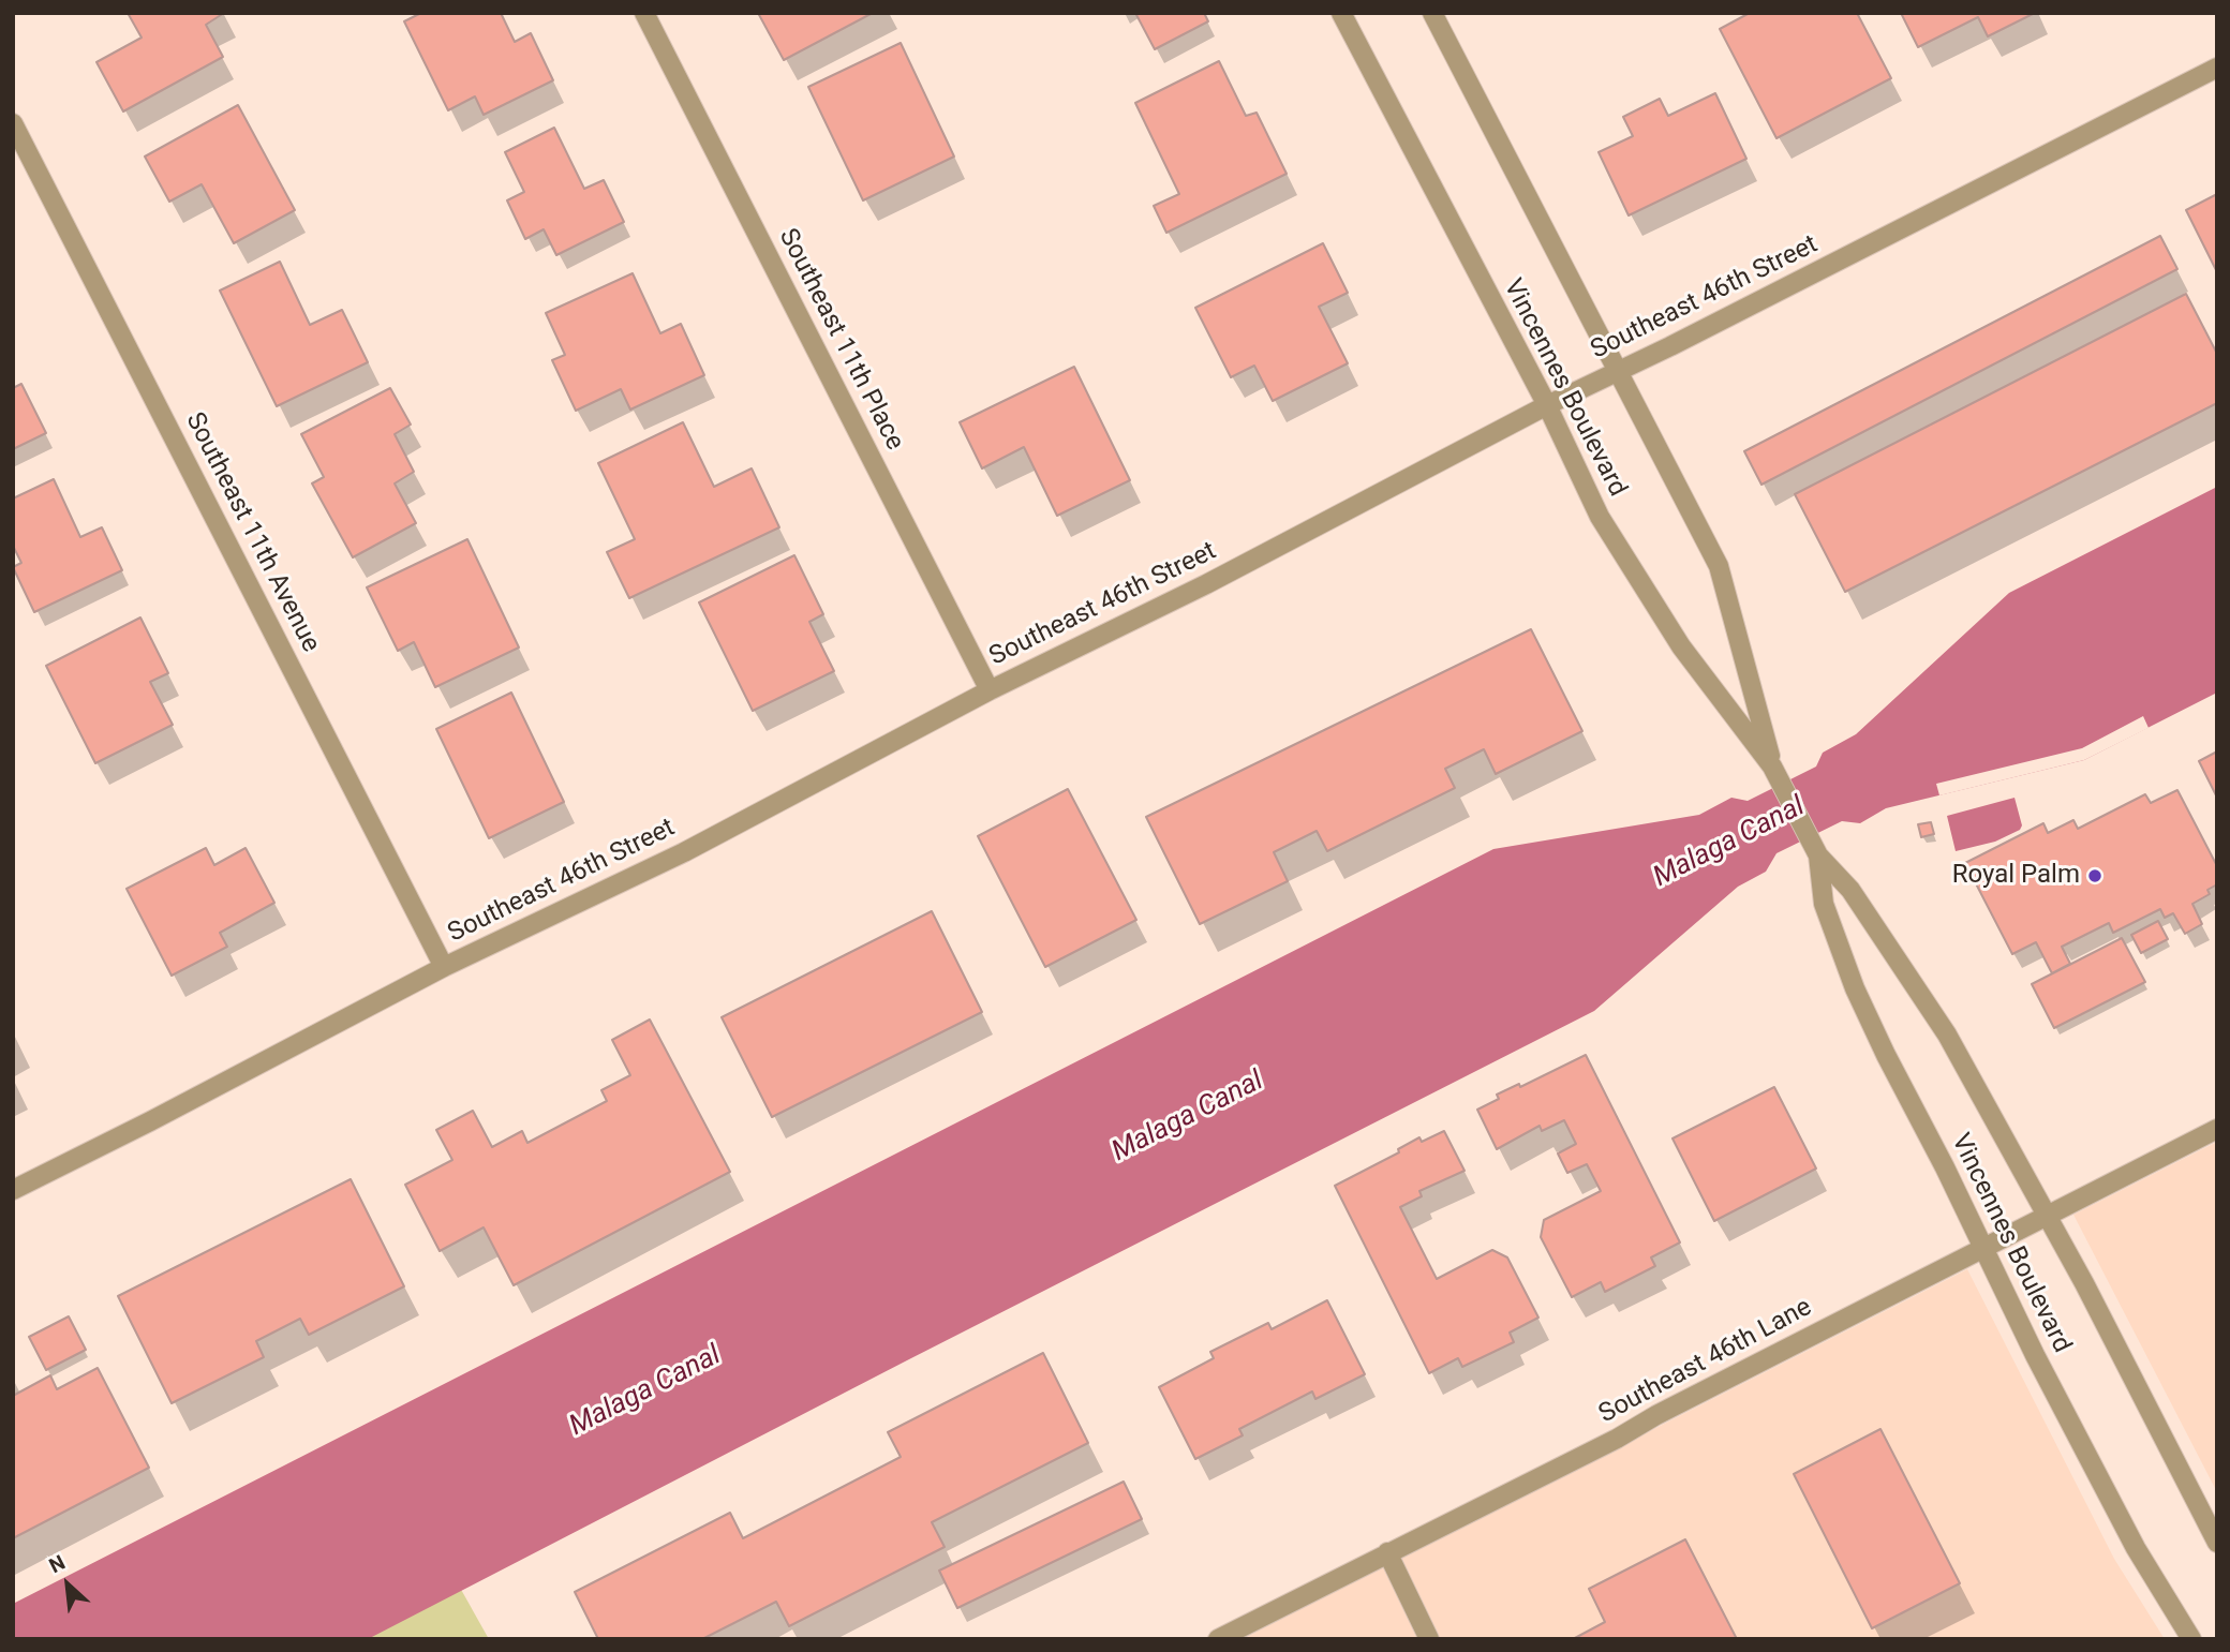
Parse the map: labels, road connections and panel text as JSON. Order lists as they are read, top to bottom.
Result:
{
  "streets": {
    "street": [
      "Southeast 46th Street",
      "Southeast 11th Place",
      "Vincennes Boulevard",
      "Southeast 11th Avenue",
      "Southeast 46th Lane"
    ]
  },
  "crossings": [
    ["Southeast 46th Street", "Southeast 11th Place"],
    ["Southeast 46th Street", "Vincennes Boulevard"],
    ["Southeast 46th Street", "Southeast 11th Avenue"],
    ["Vincennes Boulevard", "Southeast 46th Lane"]
  ],
  "water": ["Malaga Canal"],
  "places": ["Royal Palm"],
  "north": "top left"
}
